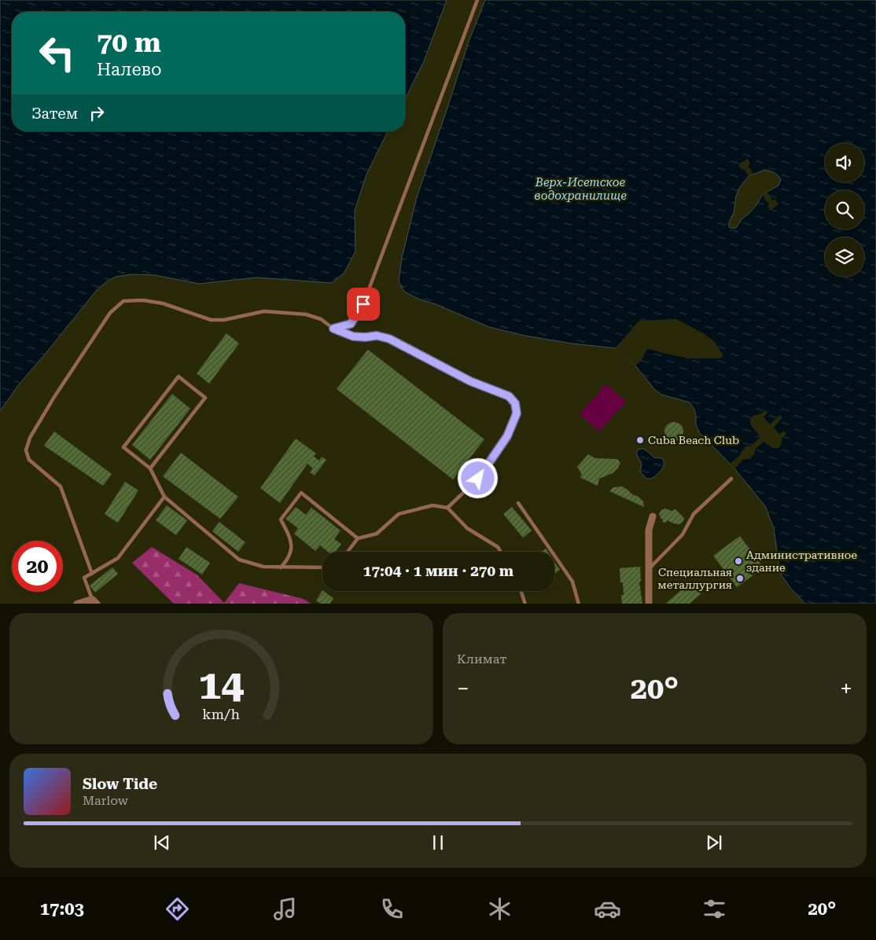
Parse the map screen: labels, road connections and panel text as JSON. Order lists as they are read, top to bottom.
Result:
{
  "water": ["Верх-Исетское водохранилище"],
  "places": ["Cuba Beach Club", "Административное здание", "Специальная металлургия"],
  "page": {
    "turn": ["70 m", "Налево"],
    "then": "Затем",
    "limit": "20",
    "trip": "17:04 · 1 мин · 270 m",
    "tile": "Климат",
    "heat": ["−", "20°", "+"],
    "song": ["Slow Tide", "Marlow"],
    "tabs": ["17:03", "20°"],
    "gauge": ["14", "km/h"]
  }
}
